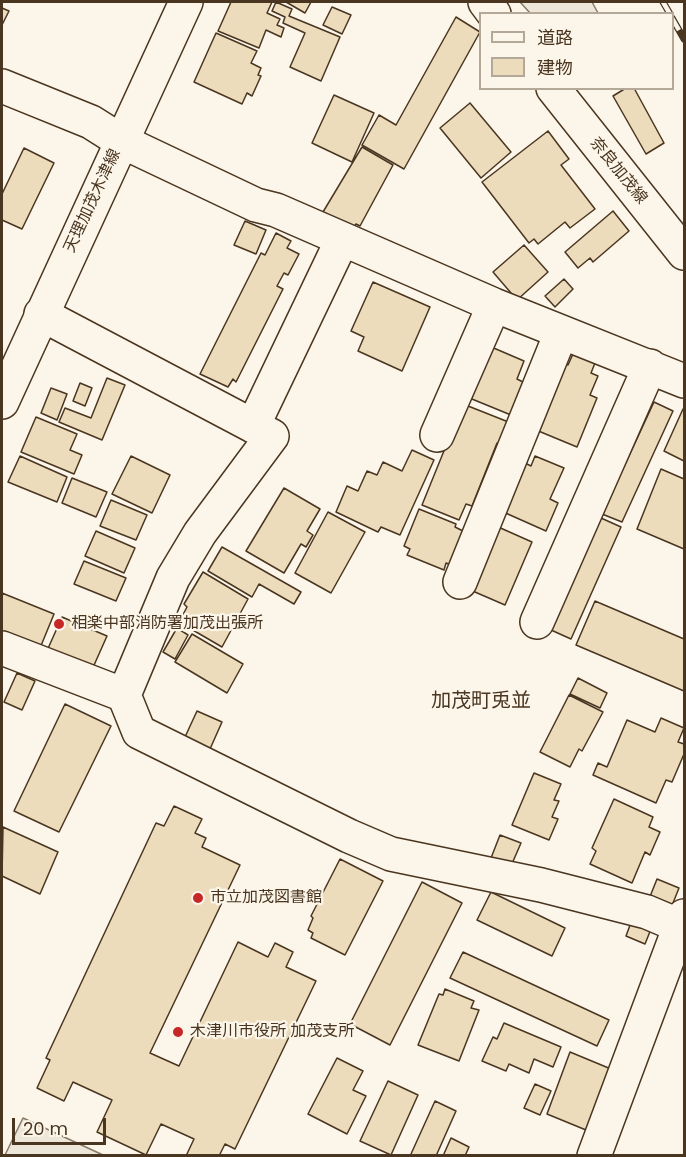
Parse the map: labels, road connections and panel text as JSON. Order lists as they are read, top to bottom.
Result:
{
  "streets": {
    "street": ["奈良加茂線", "天理加茂木津線"]
  },
  "districts": ["加茂町兎並"],
  "places": ["相楽中部消防署加茂出張所", "市立加茂図書館", "木津川市役所 加茂支所"],
  "legend": ["道路", "建物"],
  "scale_bar": "20 m"
}
